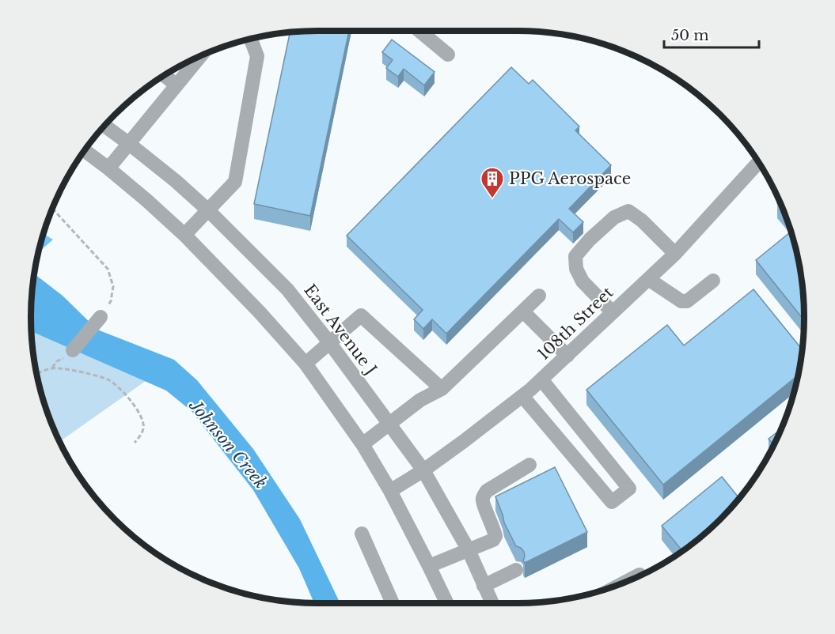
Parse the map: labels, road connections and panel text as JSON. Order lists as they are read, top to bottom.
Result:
{
  "streets": {
    "street": ["108th Street", "East Avenue J"]
  },
  "crossings": [
    ["108th Street", "East Avenue J"]
  ],
  "water": ["Johnson Creek"],
  "places": {
    "building": ["PPG Aerospace"]
  },
  "scale_bar": "50 m"
}
